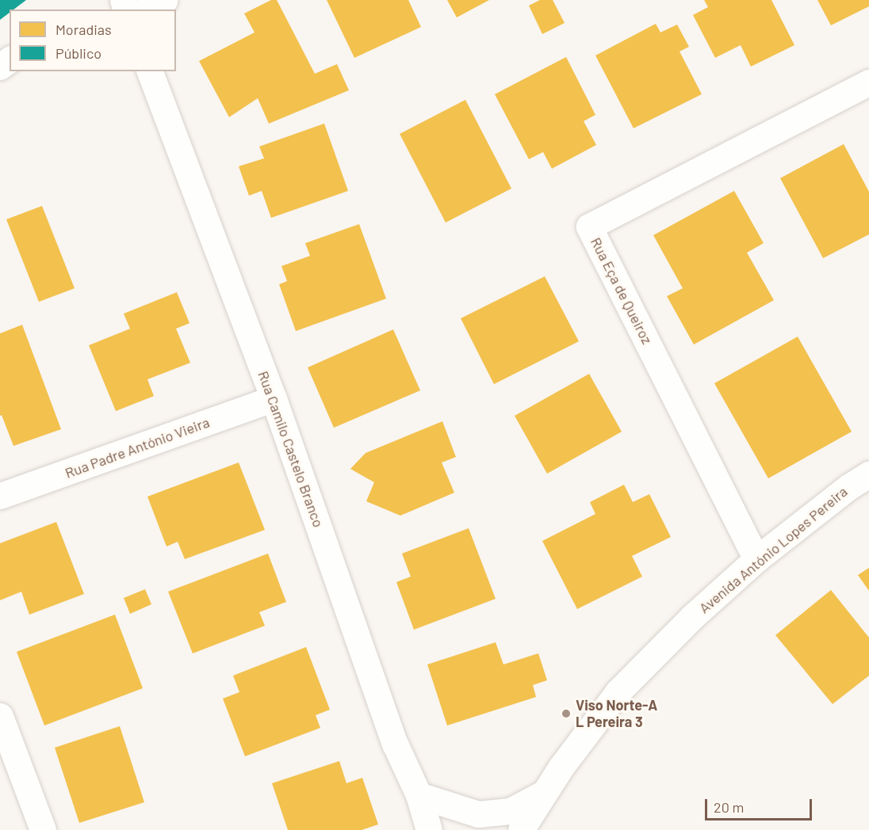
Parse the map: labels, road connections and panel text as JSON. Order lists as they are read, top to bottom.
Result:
{
  "streets": {
    "street": [
      "Rua Eça de Queiroz",
      "Rua Padre António Vieira",
      "Rua Camilo Castelo Branco",
      "Avenida António Lopes Pereira"
    ]
  },
  "crossings": [
    ["Rua Eça de Queiroz", "Avenida António Lopes Pereira"],
    ["Rua Padre António Vieira", "Rua Camilo Castelo Branco"]
  ],
  "places": ["Viso Norte-A L Pereira 3"],
  "legend": ["Moradias", "Público"],
  "scale_bar": "20 m"
}
